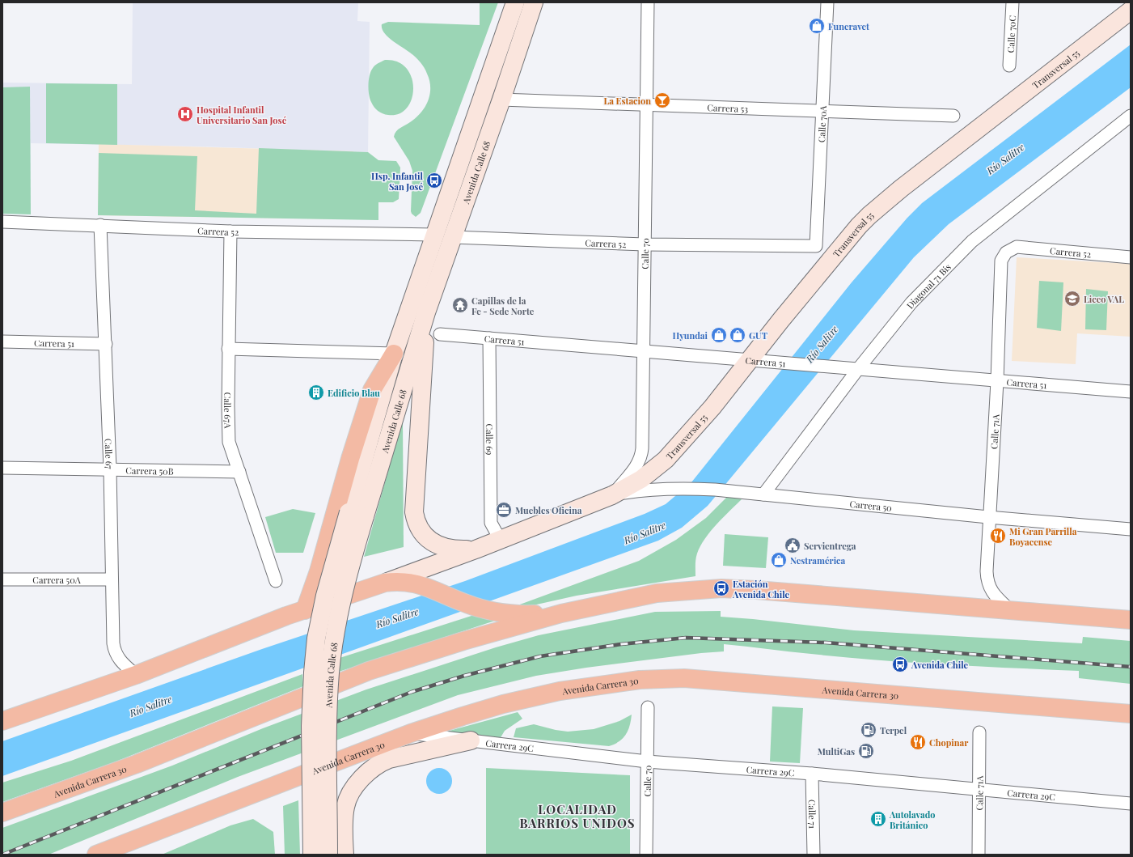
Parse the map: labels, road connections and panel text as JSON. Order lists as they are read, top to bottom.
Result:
{
  "streets": {
    "highway": ["Avenida Carrera 30"],
    "main road": ["Transversal 55", "Avenida Calle 68"],
    "street": [
      "Calle 70C",
      "Carrera 53",
      "Calle 70A",
      "Carrera 52",
      "Calle 70",
      "Diagonal 71 Bis",
      "Carrera 51",
      "Calle 67A",
      "Calle 71A",
      "Calle 69",
      "Calle 67",
      "Carrera 50B",
      "Carrera 50",
      "Carrera 50A",
      "Carrera 29C",
      "Calle 71"
    ]
  },
  "crossings": [
    ["Transversal 55", "Calle 70"],
    ["Transversal 55", "Carrera 51"],
    ["Transversal 55", "Carrera 50"],
    ["Transversal 55", "Avenida Carrera 30"],
    ["Carrera 53", "Calle 70A"],
    ["Carrera 53", "Avenida Calle 68"],
    ["Carrera 53", "Calle 70"],
    ["Calle 70A", "Carrera 52"],
    ["Avenida Calle 68", "Carrera 52"],
    ["Carrera 52", "Calle 70"],
    ["Carrera 52", "Calle 67A"],
    ["Carrera 52", "Calle 71A"],
    ["Carrera 52", "Calle 67"],
    ["Calle 70", "Carrera 51"],
    ["Calle 70", "Carrera 50"],
    ["Calle 70", "Avenida Carrera 30"],
    ["Calle 70", "Carrera 29C"],
    ["Diagonal 71 Bis", "Carrera 51"],
    ["Diagonal 71 Bis", "Carrera 50"],
    ["Carrera 51", "Calle 71A"],
    ["Carrera 51", "Calle 69"],
    ["Carrera 51", "Calle 67"],
    ["Calle 67A", "Carrera 50B"],
    ["Calle 71A", "Carrera 50"],
    ["Calle 71A", "Avenida Carrera 30"],
    ["Calle 71A", "Carrera 29C"],
    ["Calle 69", "Avenida Carrera 30"],
    ["Calle 67", "Carrera 50B"],
    ["Calle 67", "Carrera 50A"],
    ["Calle 67", "Avenida Carrera 30"],
    ["Carrera 50", "Avenida Carrera 30"],
    ["Avenida Carrera 30", "Carrera 29C"],
    ["Carrera 29C", "Calle 71"]
  ],
  "districts": ["LOCALIDAD BARRIOS UNIDOS"],
  "water": ["Río Salitre"],
  "places": {
    "shop": [
      "Funeravet",
      "Hyundai",
      "GUT",
      "Nestramérica"
    ],
    "bar": ["La Estacion"],
    "hospital": ["Hospital Infantil Universitario San José"],
    "bus stop": ["Hsp. Infantil San José", "Estación Avenida Chile", "Avenida Chile"],
    "school or university": ["Liceo VAL"],
    "temple": ["Capillas de la Fe - Sede Norte"],
    "building": ["Edificio Blau", "Autolavado Británico"],
    "office": ["Muebles Oficina"],
    "restaurant": ["Mi Gran Parrilla Boyacense", "Chopinar"],
    "public building": ["Servientrega"],
    "fuel station": ["Terpel", "MultiGas"]
  }
}
